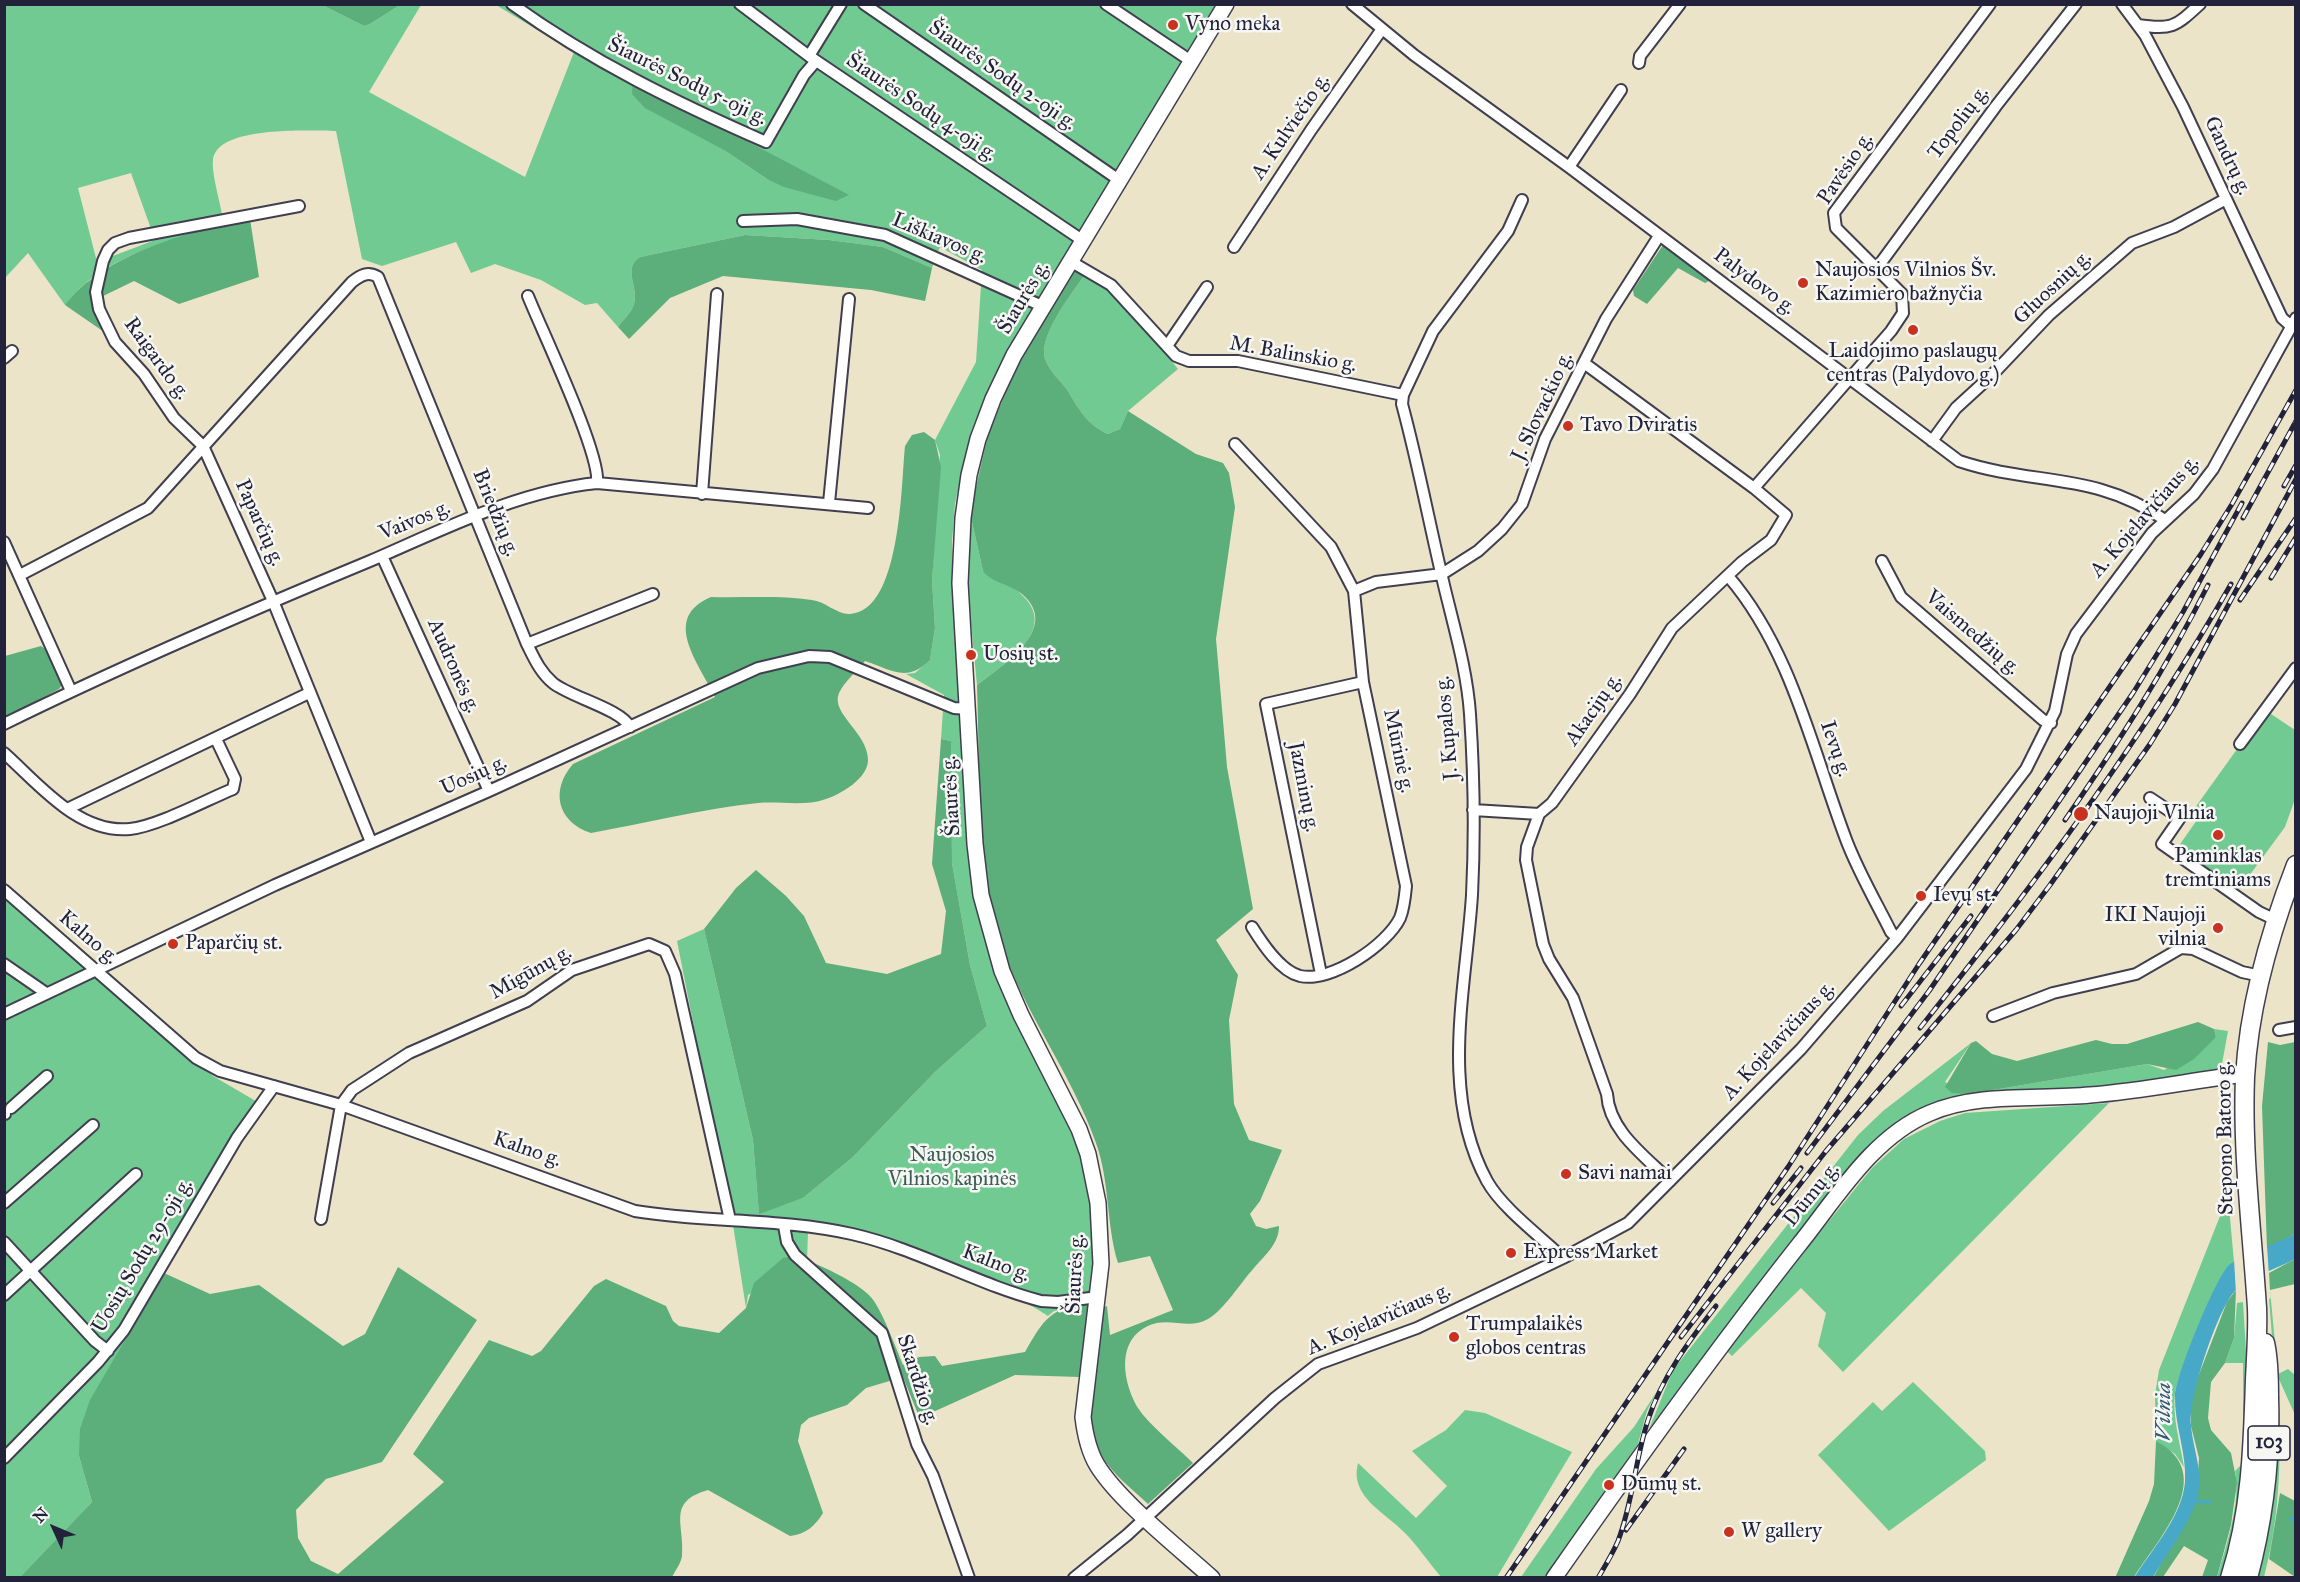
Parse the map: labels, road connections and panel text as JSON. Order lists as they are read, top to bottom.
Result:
{
  "streets": {
    "main road": [
      "Šiaurės g.",
      "Stepono Batoro g.",
      "Dūmų g.",
      "103"
    ],
    "street": [
      "Šiaurės Sodų 2-oji g.",
      "Šiaurės Sodų 5-oji g.",
      "Šiaurės Sodų 4-oji g.",
      "Topolių g.",
      "A. Kulviečio g.",
      "Gandrų g.",
      "Pavėsio g.",
      "Liškiavos g.",
      "Palydovo g.",
      "Gluosnių g.",
      "M. Balinskio g.",
      "Raigardo g.",
      "J. Slovackio g.",
      "Briedžių g.",
      "A. Kojelavičiaus g.",
      "Vaivos g.",
      "Paparčių g.",
      "Vaismedžių g.",
      "Audronės g.",
      "Akacijų g.",
      "J. Kupalos g.",
      "Ievų g.",
      "Mūrinė g.",
      "Uosių g.",
      "Jazminų g.",
      "Kalno g.",
      "Migūnų g.",
      "Uosių Sodų 29-oji g.",
      "Skardžio g."
    ]
  },
  "crossings": [
    ["Šiaurės Sodų 2-oji g.", "Šiaurės g."],
    ["Šiaurės Sodų 5-oji g.", "Šiaurės Sodų 4-oji g."],
    ["Šiaurės Sodų 4-oji g.", "Šiaurės g."],
    ["Topolių g.", "Pavėsio g."],
    ["A. Kulviečio g.", "Palydovo g."],
    ["Gandrų g.", "Gluosnių g."],
    ["Gandrų g.", "A. Kojelavičiaus g."],
    ["Pavėsio g.", "Palydovo g."],
    ["Pavėsio g.", "Akacijų g."],
    ["Liškiavos g.", "Šiaurės g."],
    ["Palydovo g.", "Gluosnių g."],
    ["Palydovo g.", "J. Slovackio g."],
    ["Palydovo g.", "A. Kojelavičiaus g."],
    ["Šiaurės g.", "M. Balinskio g."],
    ["Šiaurės g.", "A. Kojelavičiaus g."],
    ["Šiaurės g.", "Uosių g."],
    ["Šiaurės g.", "Kalno g."],
    ["M. Balinskio g.", "J. Kupalos g."],
    ["Raigardo g.", "Briedžių g."],
    ["Raigardo g.", "Paparčių g."],
    ["J. Slovackio g.", "Akacijų g."],
    ["J. Slovackio g.", "J. Kupalos g."],
    ["Briedžių g.", "Vaivos g."],
    ["Briedžių g.", "Paparčių g."],
    ["Briedžių g.", "Uosių g."],
    ["A. Kojelavičiaus g.", "Vaismedžių g."],
    ["A. Kojelavičiaus g.", "Akacijų g."],
    ["A. Kojelavičiaus g.", "J. Kupalos g."],
    ["A. Kojelavičiaus g.", "Ievų g."],
    ["Vaivos g.", "Paparčių g."],
    ["Vaivos g.", "Audronės g."],
    ["Paparčių g.", "Uosių g."],
    ["Audronės g.", "Uosių g."],
    ["Akacijų g.", "Ievų g."],
    ["Mūrinė g.", "Jazminų g."],
    ["Uosių g.", "Kalno g."],
    ["Kalno g.", "Migūnų g."],
    ["Kalno g.", "Uosių Sodų 29-oji g."],
    ["Kalno g.", "Skardžio g."],
    ["Stepono Batoro g.", "Dūmų g."]
  ],
  "water": ["Vilnia"],
  "parks": ["Naujosios Vilnios kapinės"],
  "places": [
    "Vyno meka",
    "Naujosios Vilnios Šv. Kazimiero bažnyčia",
    "Laidojimo paslaugų centras (Palydovo g.)",
    "Tavo Dviratis",
    "Uosių st.",
    "Naujoji Vilnia",
    "Paminklas tremtiniams",
    "Ievų st.",
    "IKI Naujoji vilnia",
    "Paparčių st.",
    "Savi namai",
    "Express Market",
    "Trumpalaikės globos centras",
    "Dūmų st.",
    "W gallery"
  ],
  "north": "top left"
}
